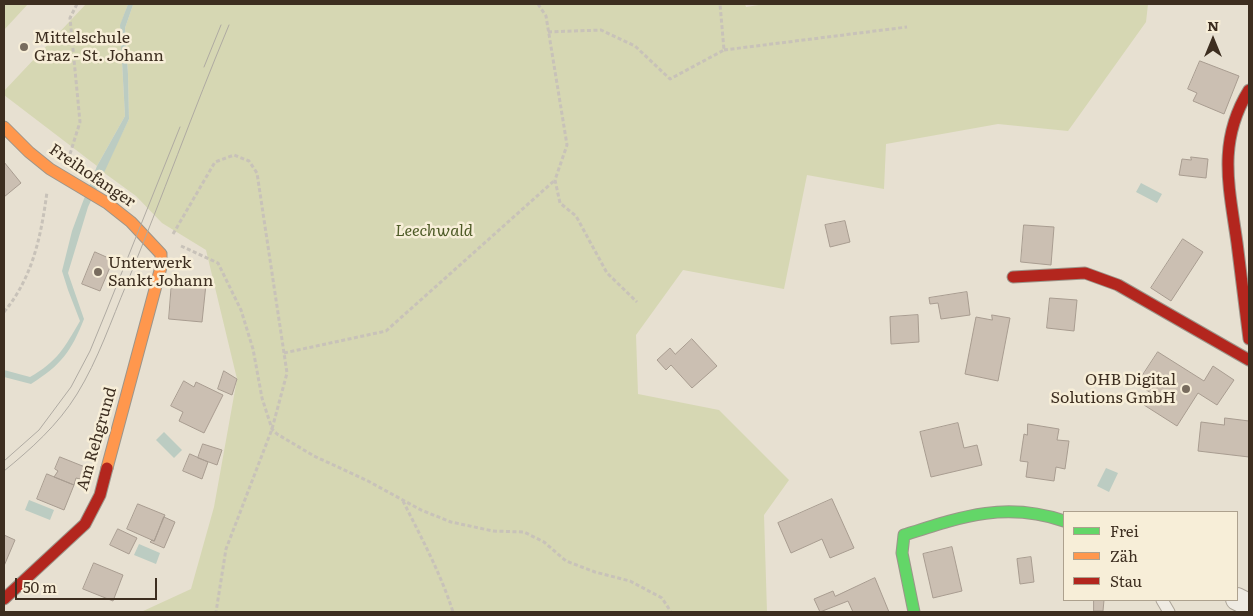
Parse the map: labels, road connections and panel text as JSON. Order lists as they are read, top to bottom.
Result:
{
  "streets": {
    "street": ["Freihofanger", "Am Rehgrund"]
  },
  "crossings": [
    ["Freihofanger", "Am Rehgrund"]
  ],
  "parks": ["Leechwald"],
  "places": ["Mittelschule Graz - St. Johann", "Unterwerk Sankt Johann", "OHB Digital Solutions GmbH"],
  "legend": ["Frei", "Zäh", "Stau"],
  "scale_bar": "50 m",
  "north": "top"
}
